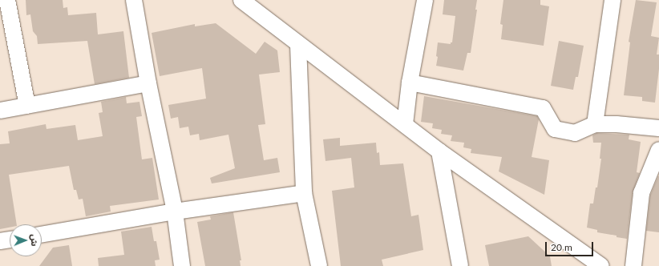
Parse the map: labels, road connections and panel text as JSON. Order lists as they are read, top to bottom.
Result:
{
  "scale_bar": "20 m",
  "north": "right"
}
